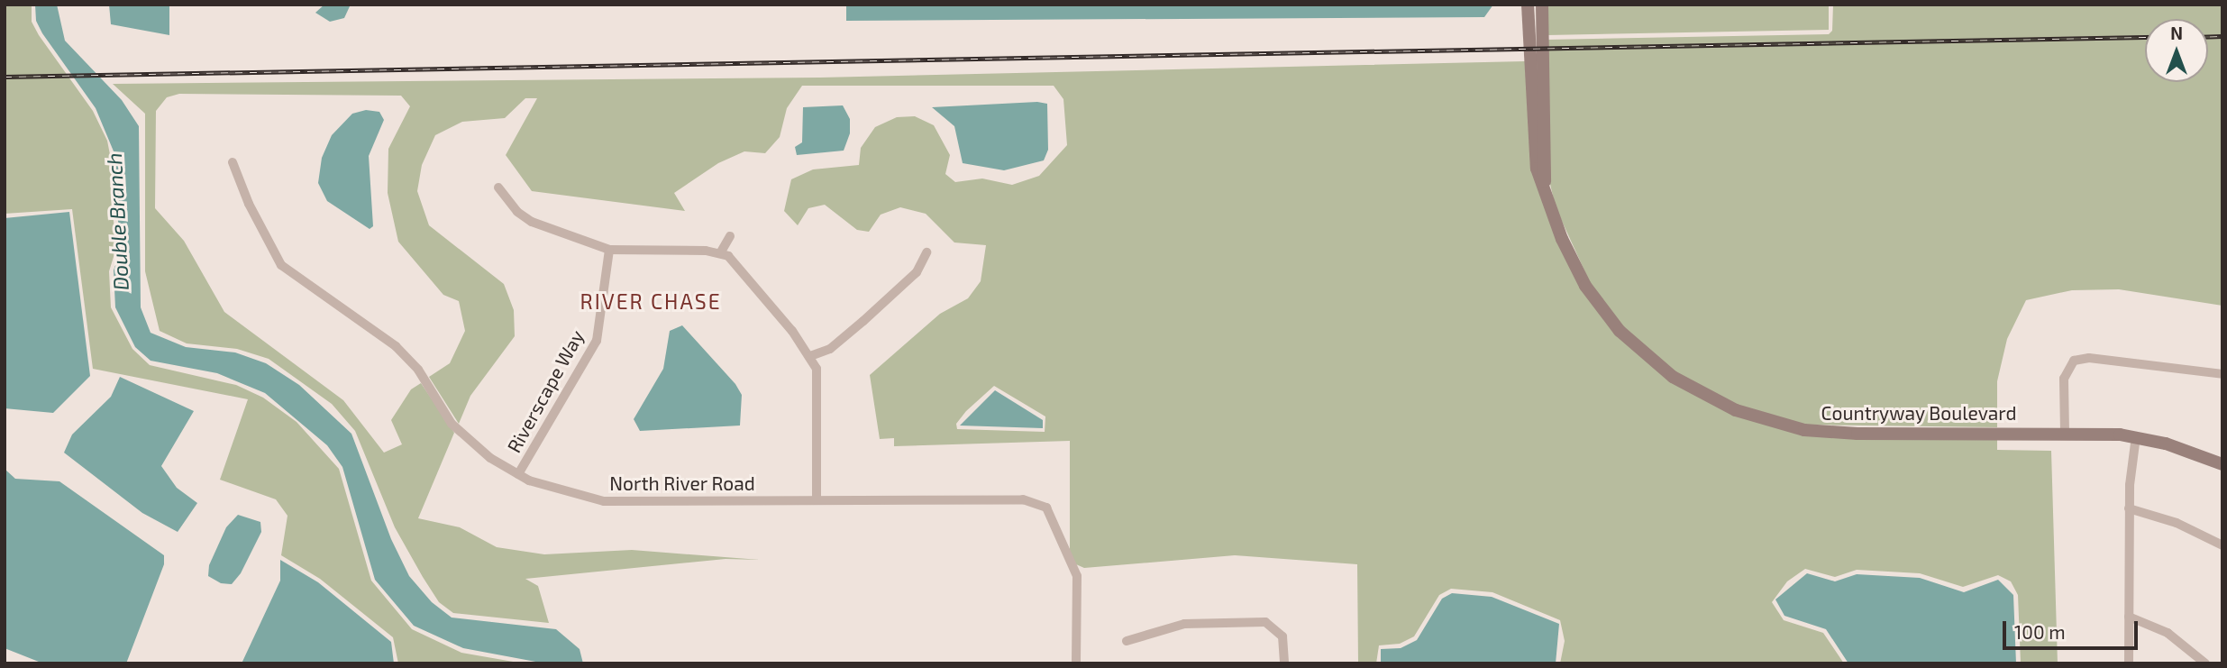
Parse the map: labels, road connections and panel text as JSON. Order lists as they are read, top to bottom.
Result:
{
  "streets": {
    "street": ["Riverscape Way", "Countryway Boulevard", "North River Road"]
  },
  "crossings": [
    ["Riverscape Way", "North River Road"]
  ],
  "districts": ["RIVER CHASE"],
  "water": ["Double Branch"],
  "scale_bar": "100 m",
  "north": "top"
}
